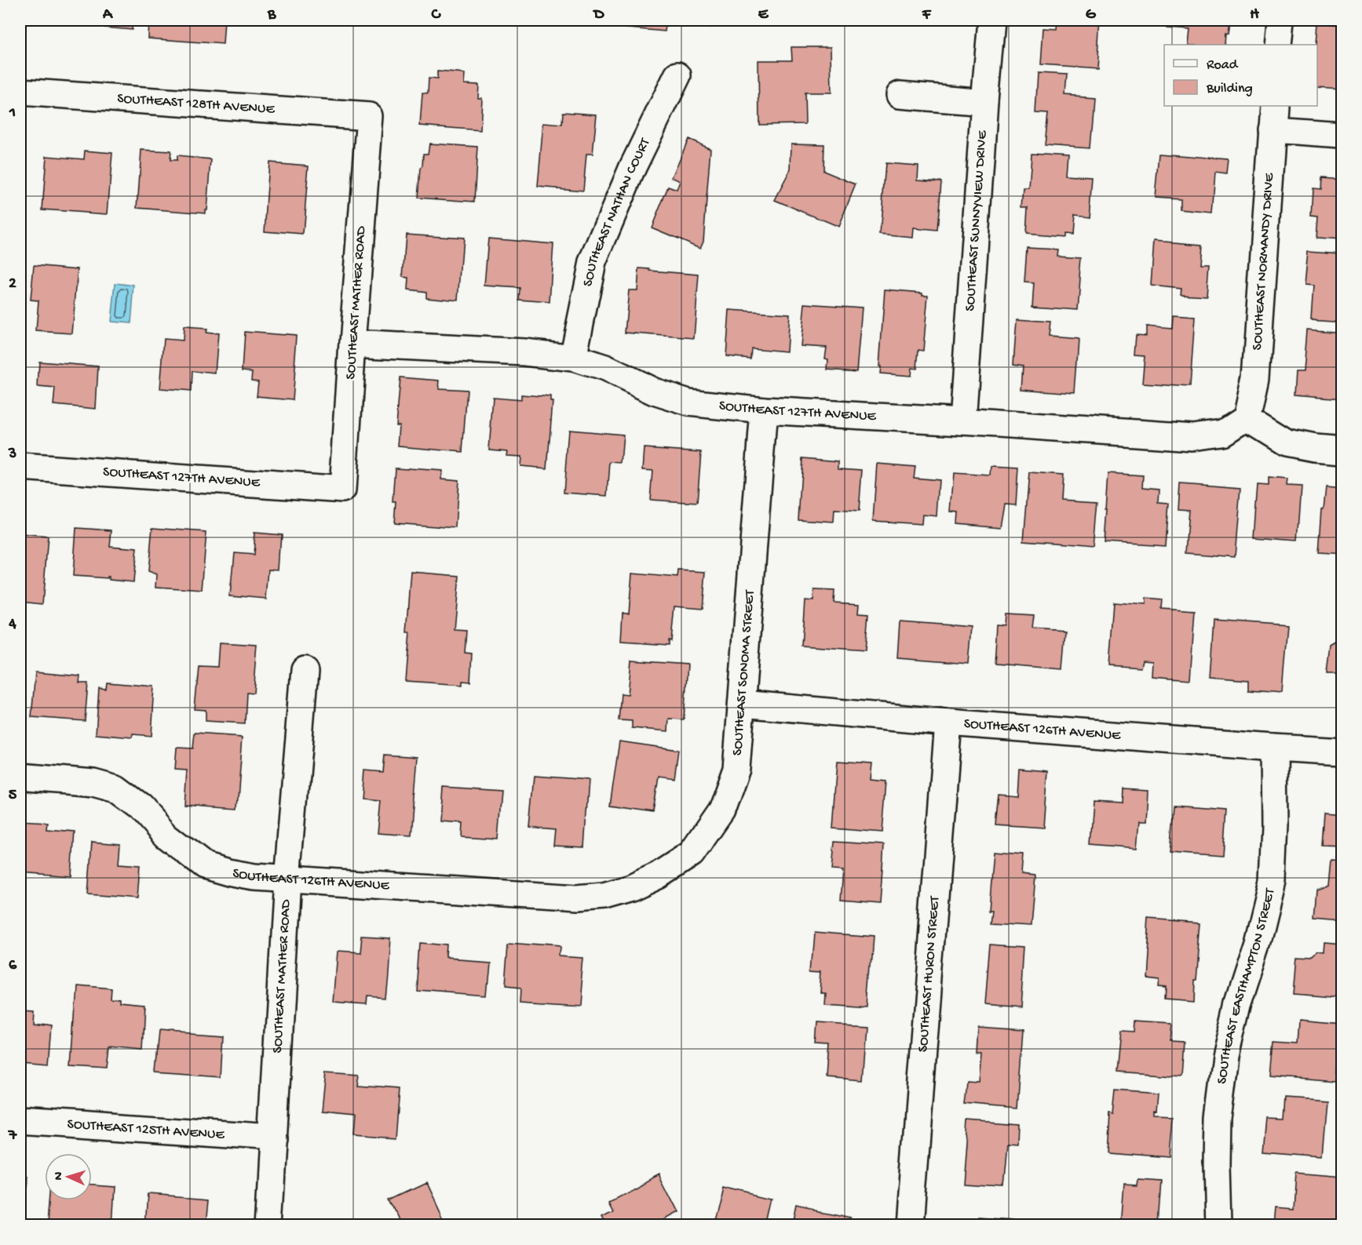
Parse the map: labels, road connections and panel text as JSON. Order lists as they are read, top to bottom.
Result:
{
  "streets": {
    "street": [
      "SOUTHEAST 128TH AVENUE",
      "SOUTHEAST NATHAN COURT",
      "SOUTHEAST SUNNYVIEW DRIVE",
      "SOUTHEAST NORMANDY DRIVE",
      "SOUTHEAST MATHER ROAD",
      "SOUTHEAST 127TH AVENUE",
      "SOUTHEAST SONOMA STREET",
      "SOUTHEAST 126TH AVENUE",
      "SOUTHEAST HURON STREET",
      "SOUTHEAST EASTHAMPTON STREET",
      "SOUTHEAST 125TH AVENUE"
    ]
  },
  "crossings": [
    ["SOUTHEAST 128TH AVENUE", "SOUTHEAST MATHER ROAD"],
    ["SOUTHEAST NATHAN COURT", "SOUTHEAST 127TH AVENUE"],
    ["SOUTHEAST SUNNYVIEW DRIVE", "SOUTHEAST 127TH AVENUE"],
    ["SOUTHEAST NORMANDY DRIVE", "SOUTHEAST 127TH AVENUE"],
    ["SOUTHEAST MATHER ROAD", "SOUTHEAST 127TH AVENUE"],
    ["SOUTHEAST MATHER ROAD", "SOUTHEAST 126TH AVENUE"],
    ["SOUTHEAST MATHER ROAD", "SOUTHEAST 125TH AVENUE"],
    ["SOUTHEAST 127TH AVENUE", "SOUTHEAST SONOMA STREET"],
    ["SOUTHEAST SONOMA STREET", "SOUTHEAST 126TH AVENUE"],
    ["SOUTHEAST 126TH AVENUE", "SOUTHEAST HURON STREET"],
    ["SOUTHEAST 126TH AVENUE", "SOUTHEAST EASTHAMPTON STREET"]
  ],
  "legend": ["Road", "Building"],
  "north": "left",
  "grid": {
    "columns": [
      "A",
      "B",
      "C",
      "D",
      "E",
      "F",
      "G",
      "H"
    ],
    "rows": [
      "1",
      "2",
      "3",
      "4",
      "5",
      "6",
      "7"
    ]
  }
}
